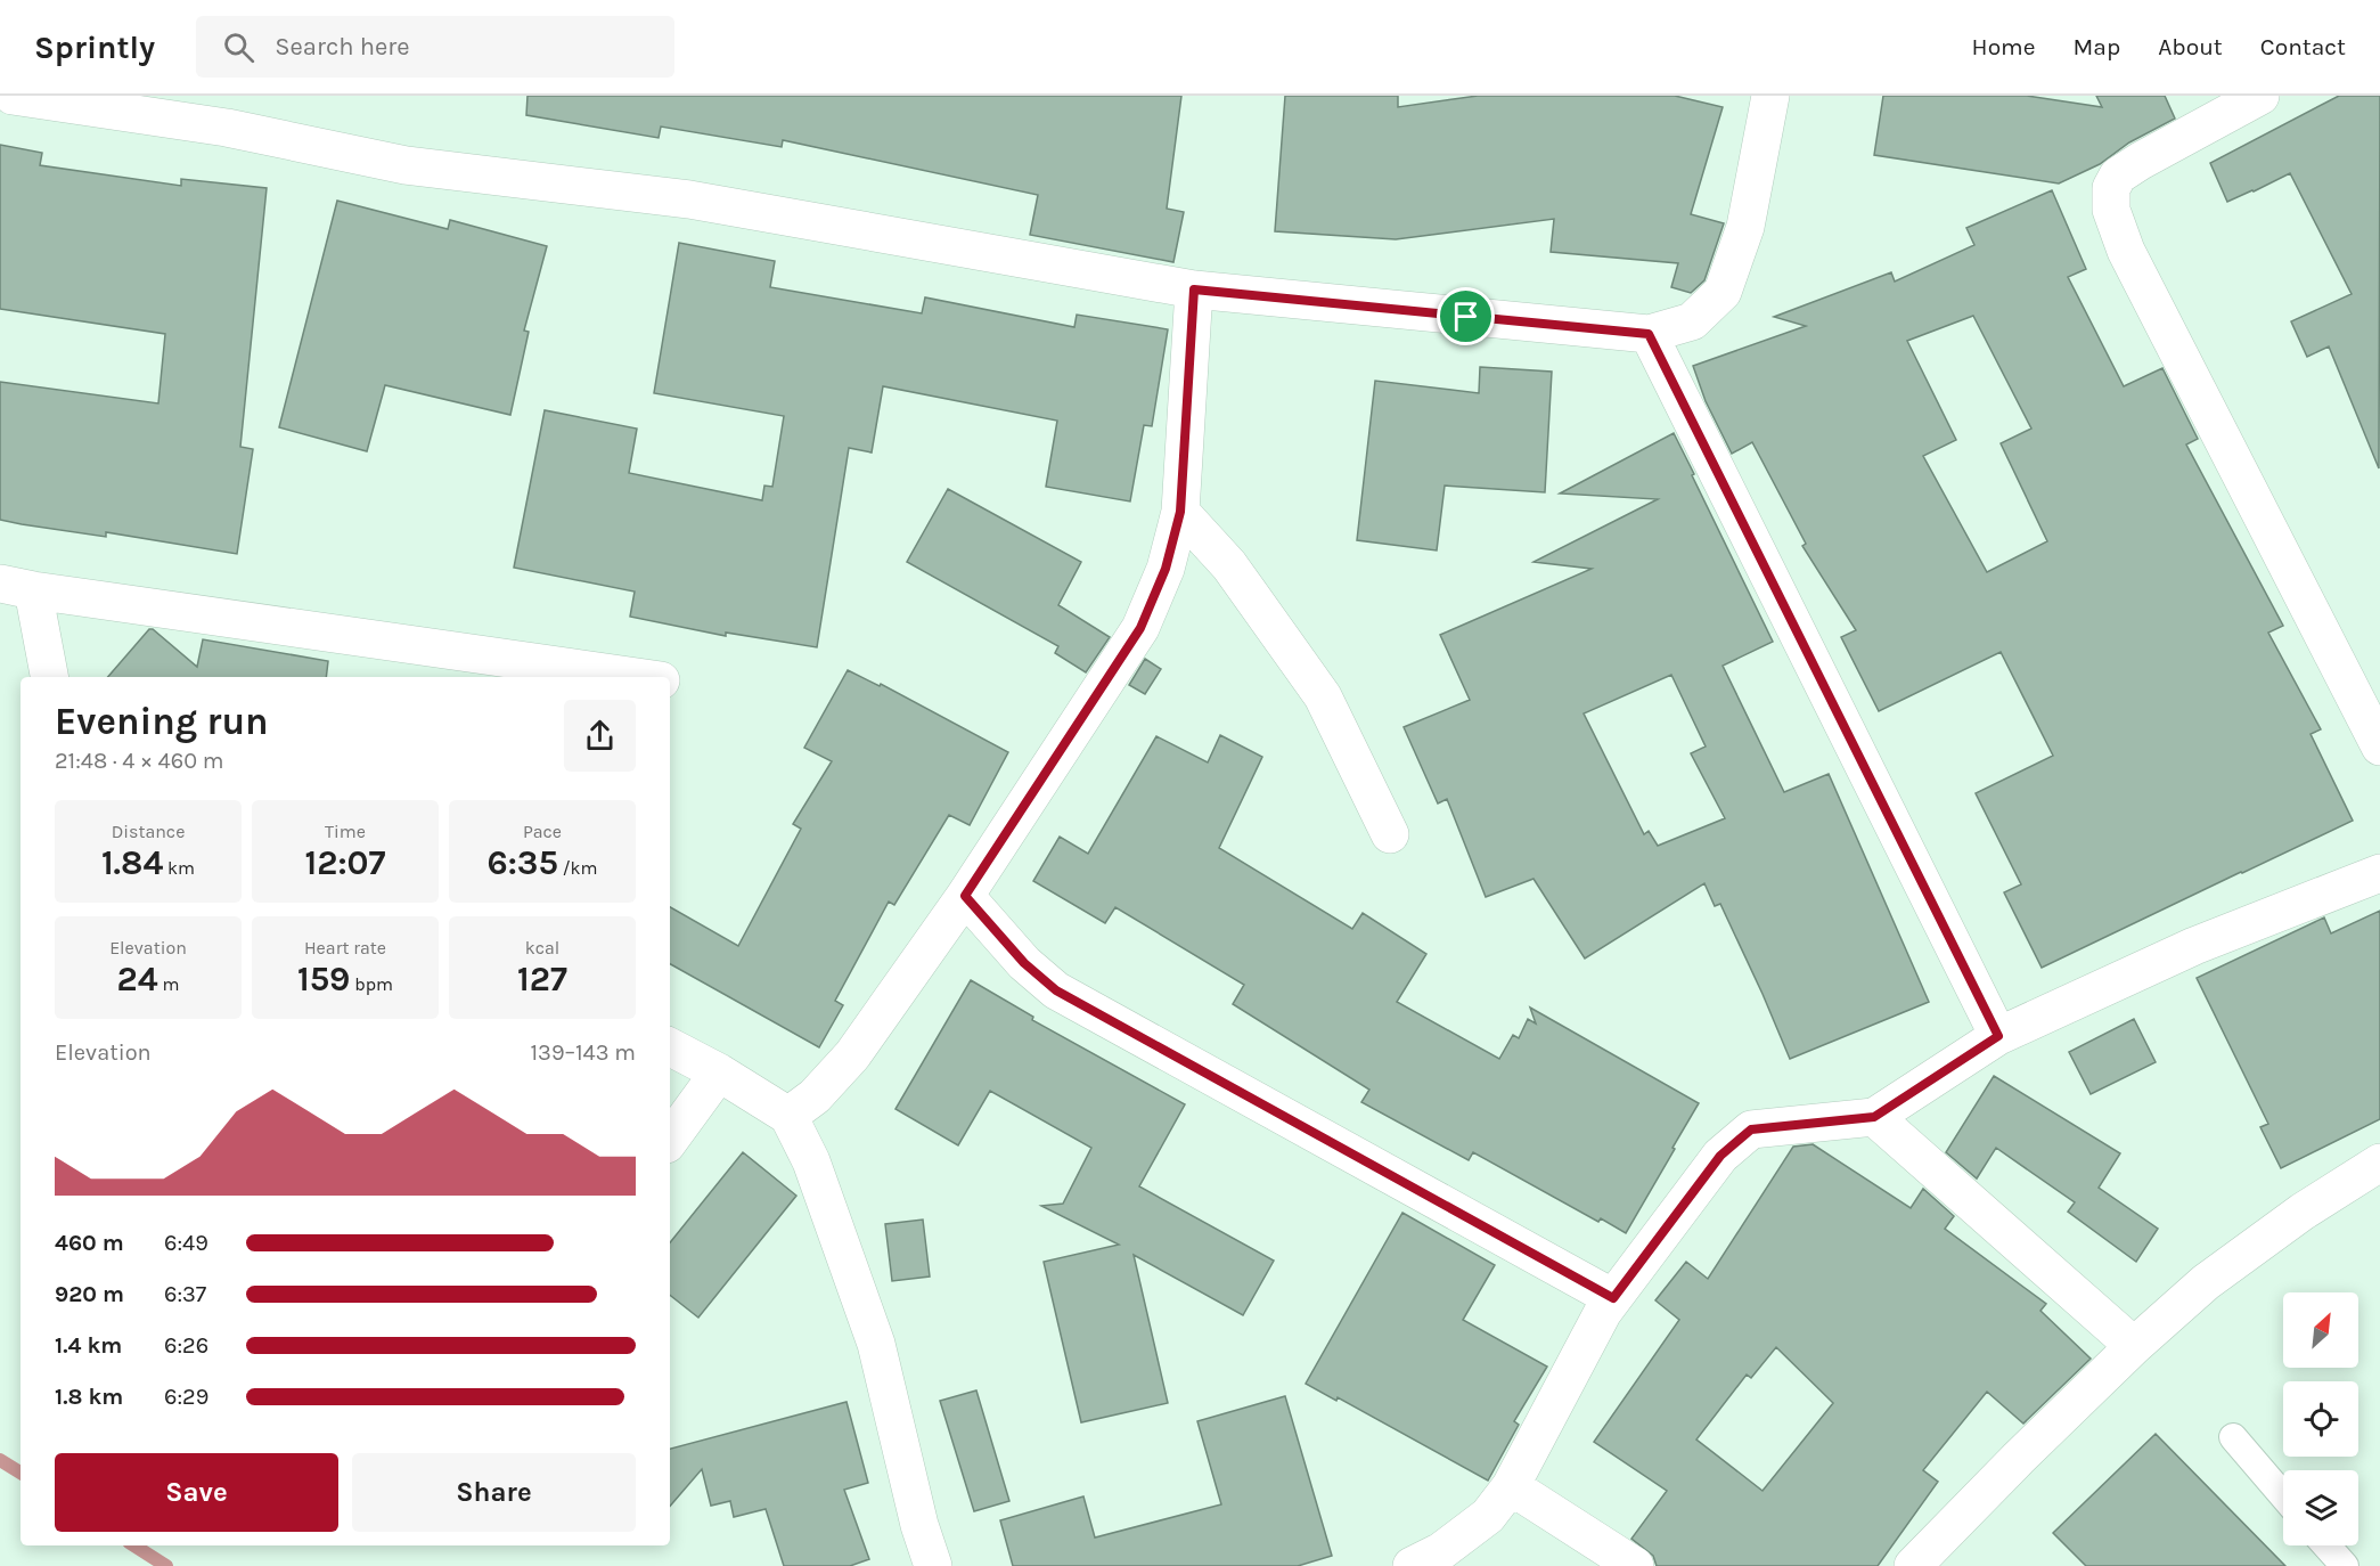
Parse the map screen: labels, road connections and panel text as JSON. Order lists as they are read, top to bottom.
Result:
{
  "north": "top right",
  "page": {
    "header": "Sprintly",
    "search": "Search here",
    "nav": [
      "Home",
      "Map",
      "About",
      "Contact"
    ],
    "heading": ["Evening run", "21:48 · 4 × 460 m"],
    "stats": [
      ["Distance", "1.84 km"],
      ["Time", "12:07"],
      ["Pace", "6:35 /km"],
      ["Elevation", "24 m"],
      ["Heart rate", "159 bpm"],
      ["kcal", "127"]
    ],
    "chart": ["Elevation", "139–143 m"],
    "list": [
      {
        "name": "460 m",
        "note": "6:49"
      },
      {
        "name": "920 m",
        "note": "6:37"
      },
      {
        "name": "1.4 km",
        "note": "6:26"
      },
      {
        "name": "1.8 km",
        "note": "6:29"
      }
    ],
    "buttons": ["Save", "Share"]
  }
}
